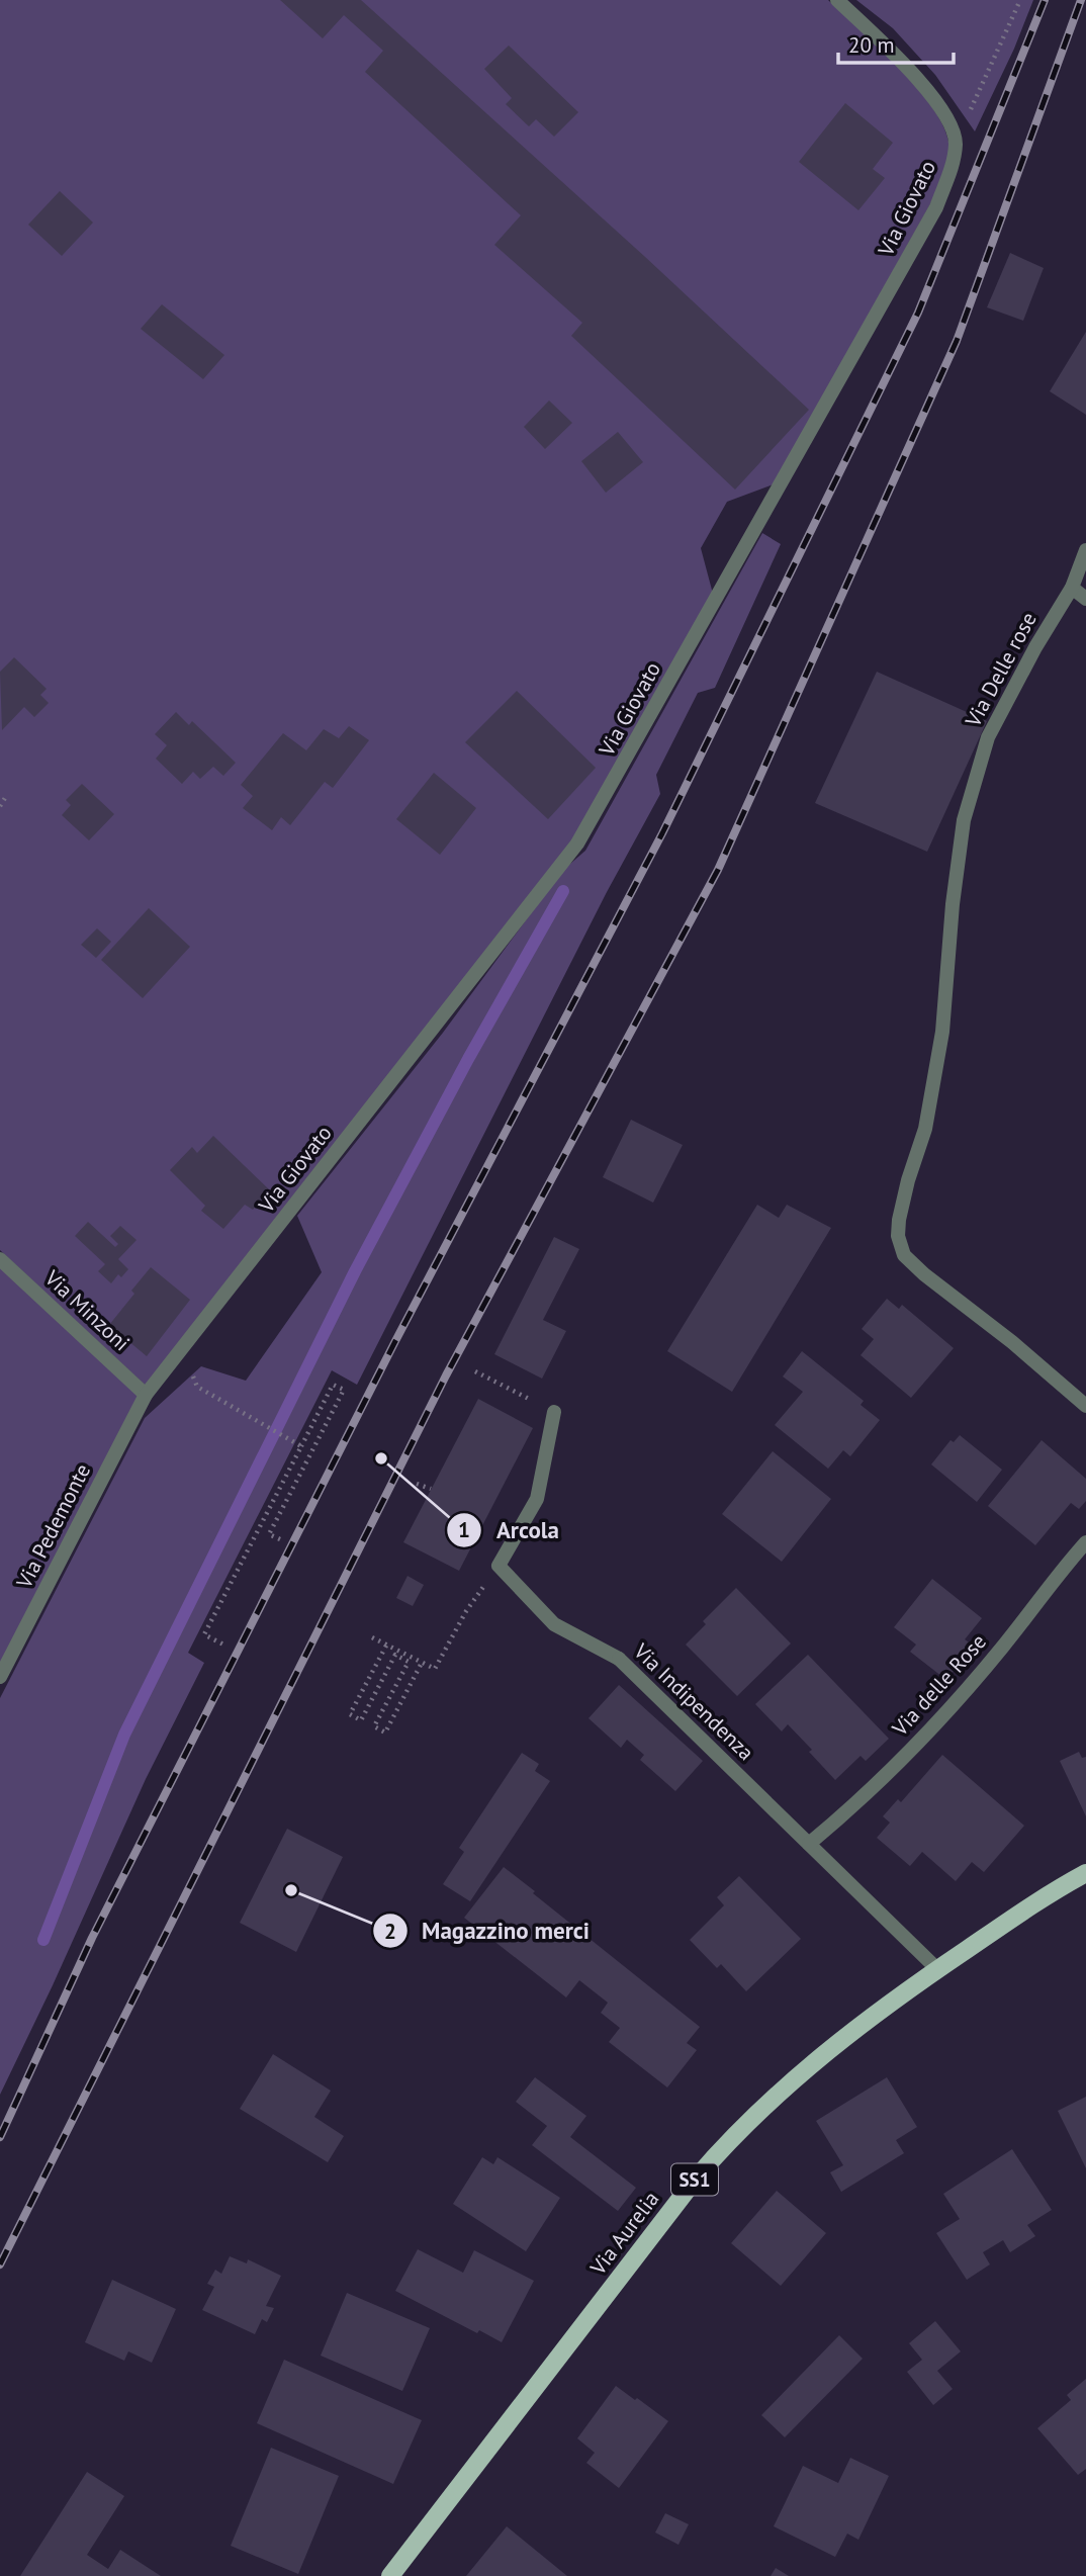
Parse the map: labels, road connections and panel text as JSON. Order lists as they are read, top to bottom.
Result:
{
  "streets": {
    "main road": ["SS1", "Via Aurelia"],
    "street": [
      "Via Giovato",
      "Via Delle rose",
      "Via Minzoni",
      "Via Pedemonte",
      "Via delle Rose",
      "Via Indipendenza"
    ]
  },
  "crossings": [
    ["Via Giovato", "Via Minzoni"],
    ["Via Giovato", "Via Pedemonte"],
    ["Via Minzoni", "Via Pedemonte"],
    ["Via delle Rose", "Via Indipendenza"],
    ["Via Indipendenza", "Via Aurelia"]
  ],
  "places": ["Arcola", "Magazzino merci"],
  "scale_bar": "20 m"
}
